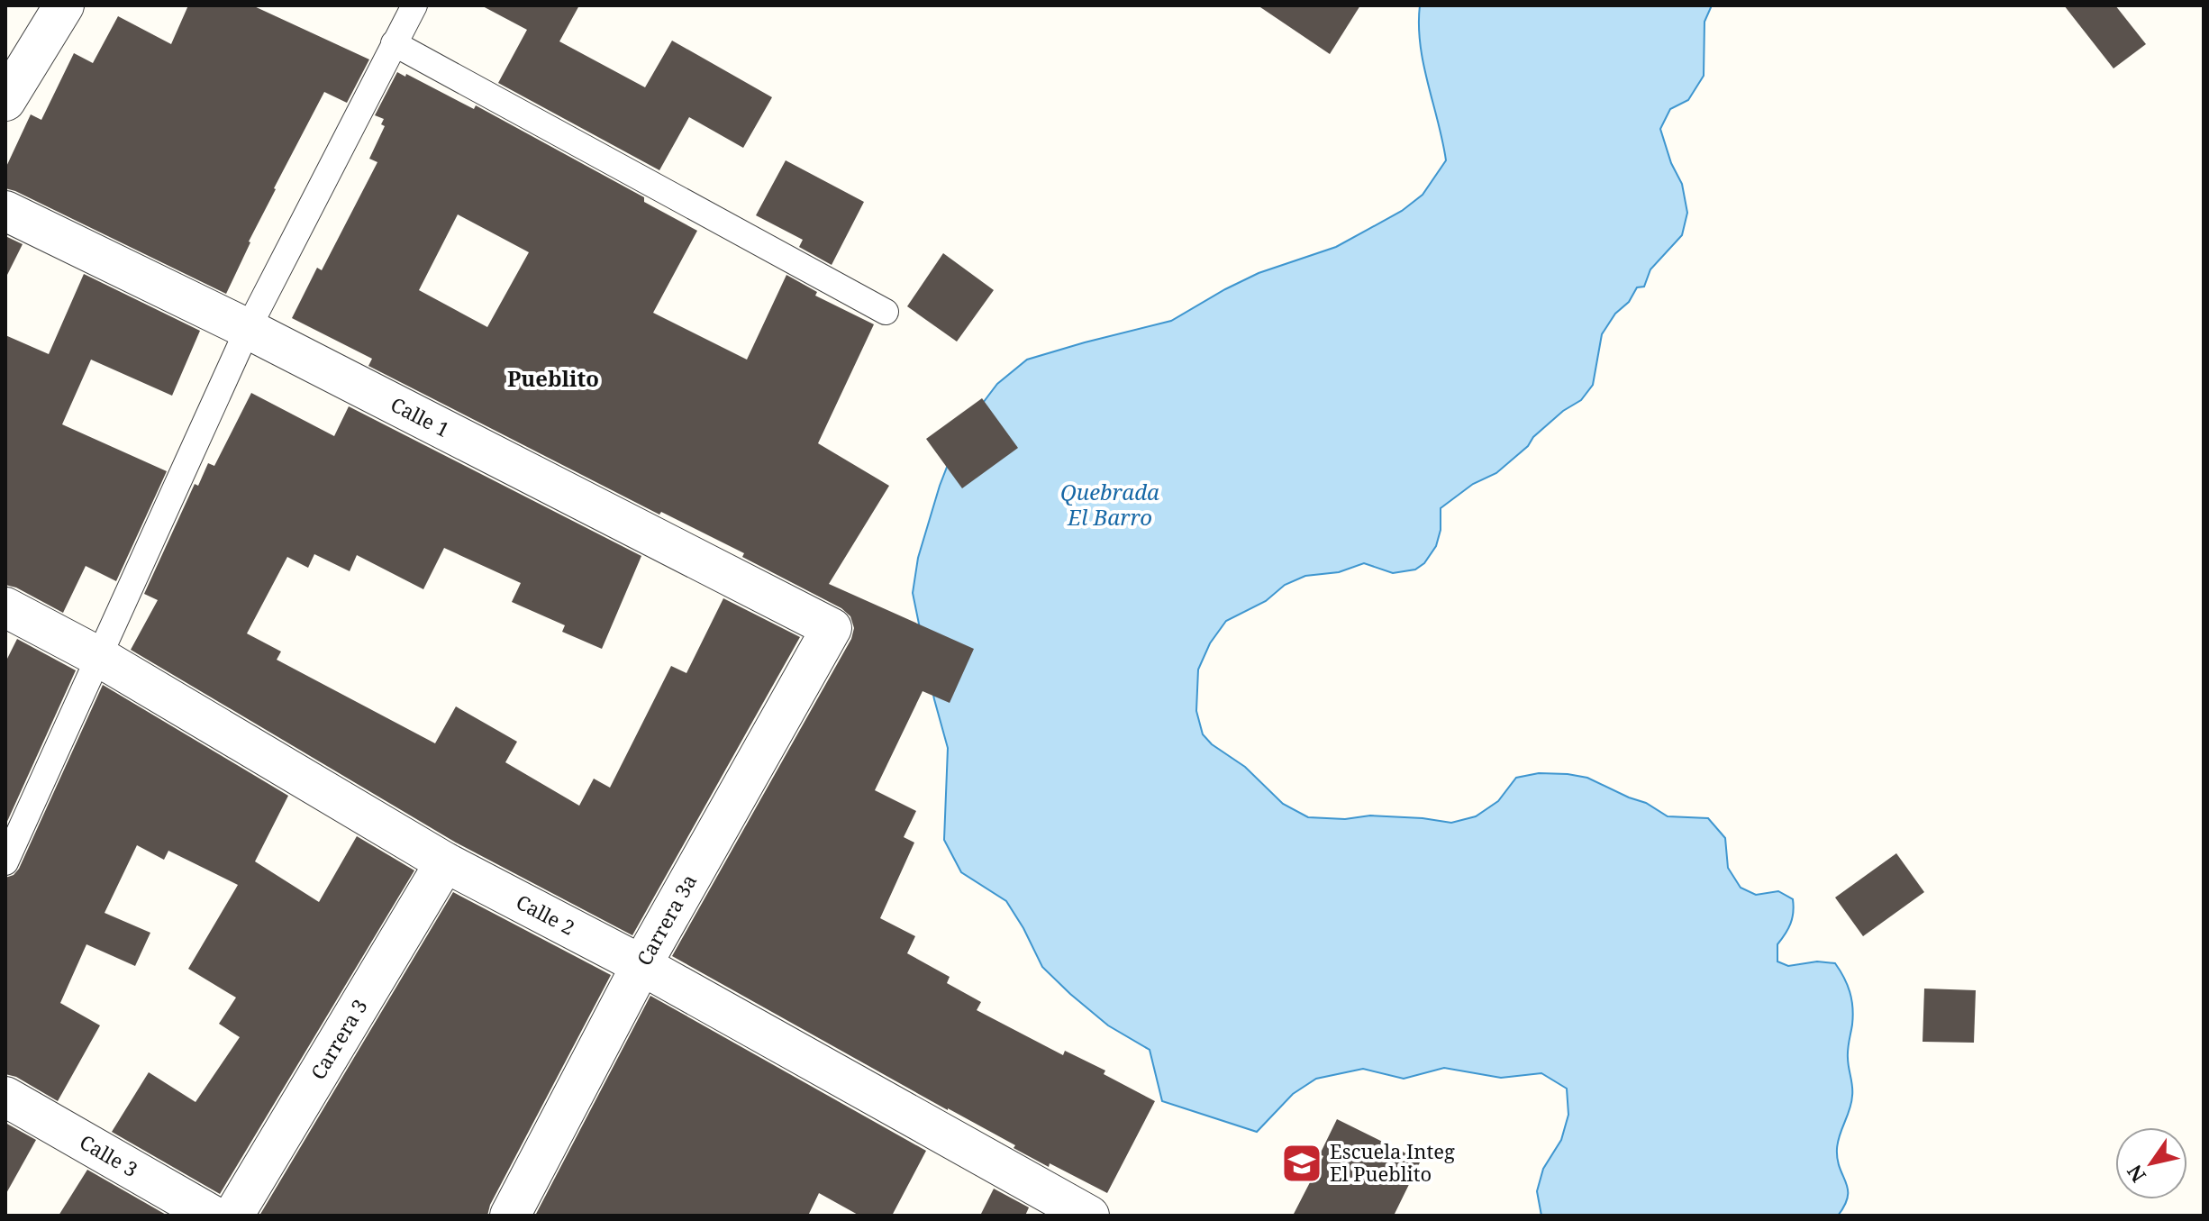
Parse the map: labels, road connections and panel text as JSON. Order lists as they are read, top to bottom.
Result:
{
  "streets": {
    "street": [
      "Calle 1",
      "Calle 2",
      "Carrera 3a",
      "Carrera 3",
      "Calle 3"
    ]
  },
  "crossings": [
    ["Calle 1", "Carrera 3a"],
    ["Calle 2", "Carrera 3a"],
    ["Calle 2", "Carrera 3"]
  ],
  "districts": ["Pueblito"],
  "water": ["Quebrada El Barro"],
  "places": {
    "school or university": ["Escuela Integ El Pueblito"]
  },
  "north": "bottom left"
}
